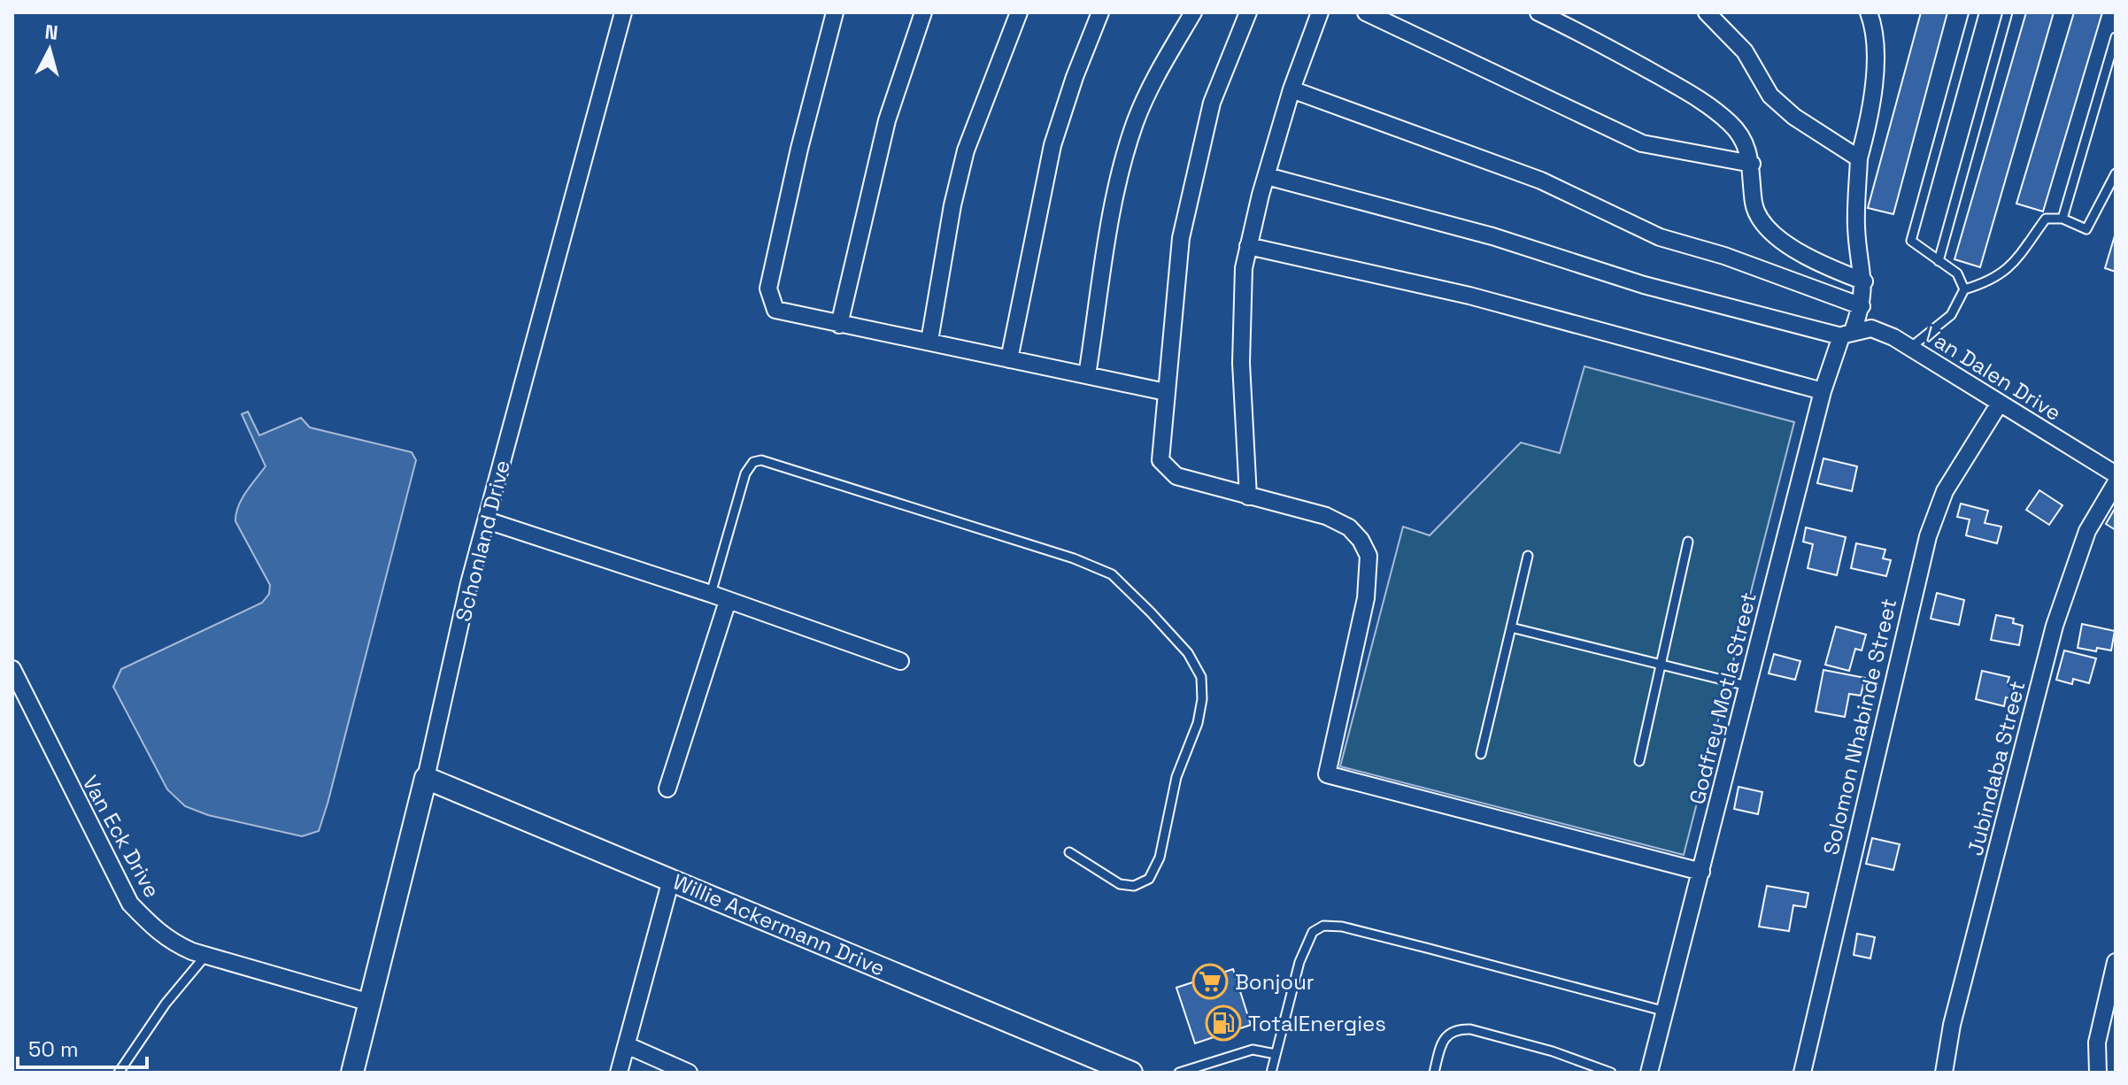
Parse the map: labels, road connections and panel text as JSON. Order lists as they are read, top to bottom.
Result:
{
  "streets": {
    "street": [
      "Van Dalen Drive",
      "Schonland Drive",
      "Godfrey Motla Street",
      "Solomon Nhabinde Street",
      "Jubindaba Street",
      "Van Eck Drive",
      "Willie Ackermann Drive"
    ]
  },
  "crossings": [
    ["Van Dalen Drive", "Godfrey Motla Street"],
    ["Van Dalen Drive", "Solomon Nhabinde Street"],
    ["Schonland Drive", "Van Eck Drive"],
    ["Schonland Drive", "Willie Ackermann Drive"]
  ],
  "places": {
    "supermarket": ["Bonjour"],
    "fuel station": ["TotalEnergies"]
  },
  "scale_bar": "50 m",
  "north": "top"
}
